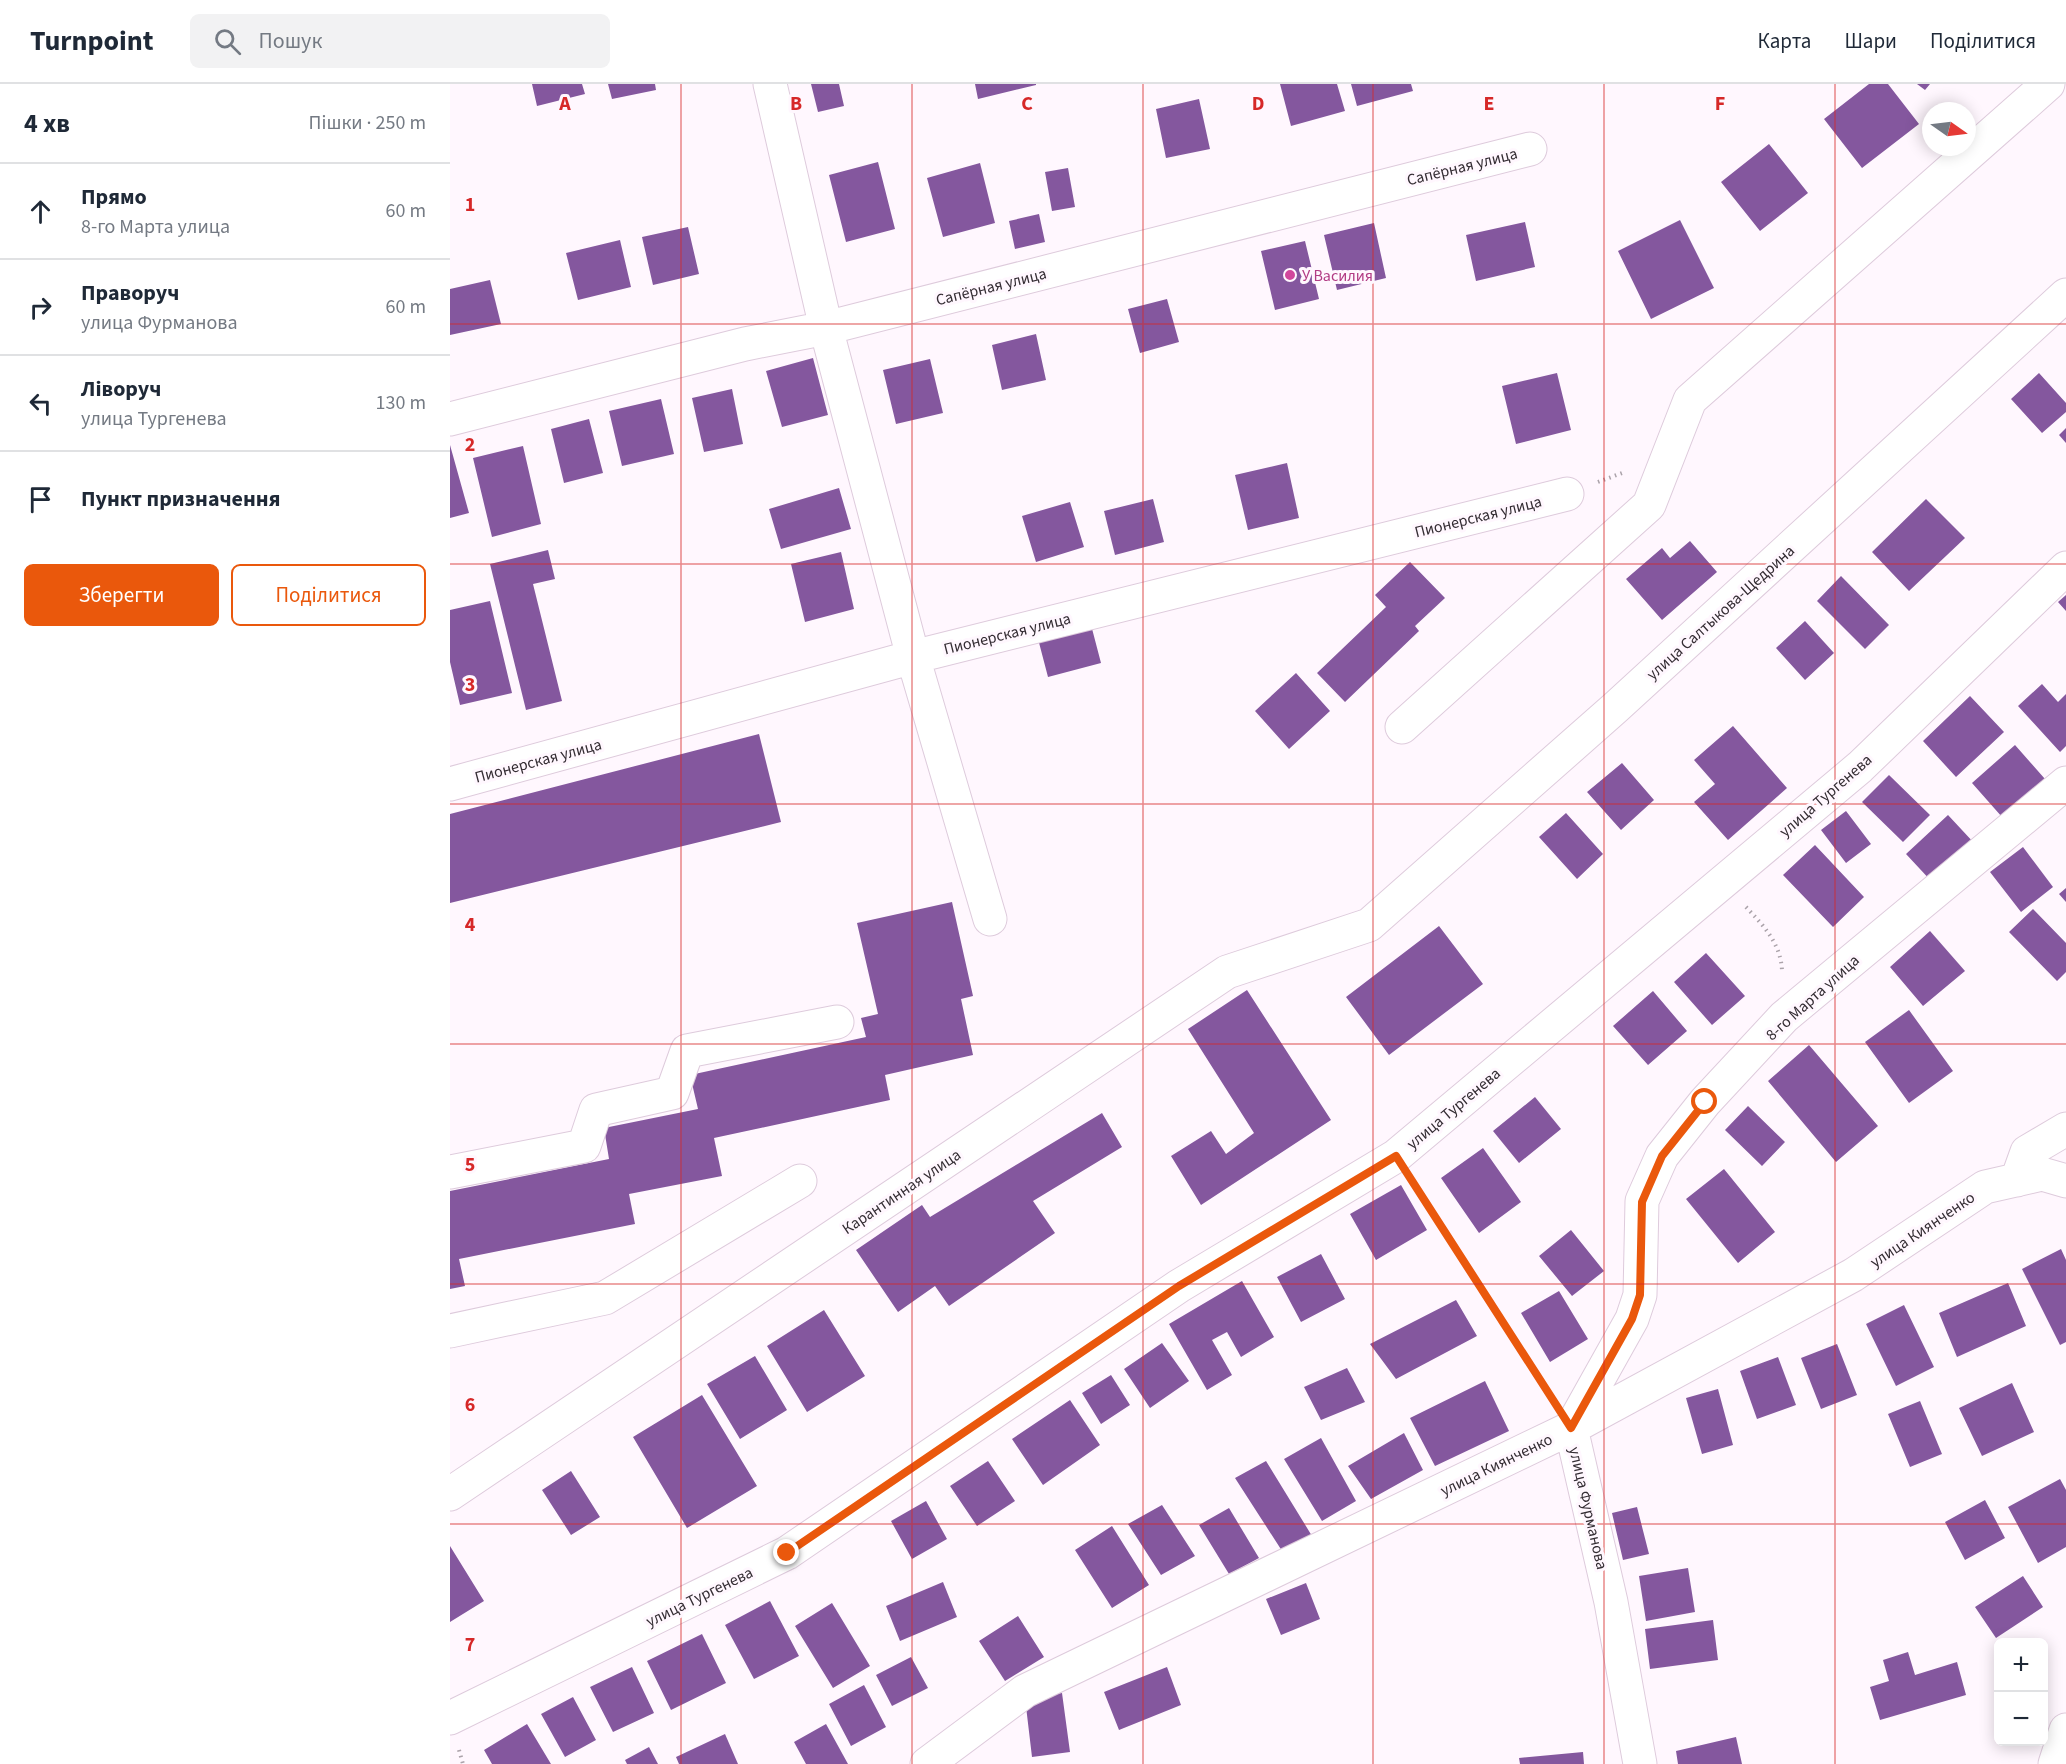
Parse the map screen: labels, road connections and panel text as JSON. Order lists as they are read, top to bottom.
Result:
{
  "streets": {
    "street": [
      "Сапёрная улица",
      "Пионерская улица",
      "улица Салтыкова-Щедрина",
      "улица Тургенева",
      "8-го Марта улица",
      "Карантинная улица",
      "улица Киянченко",
      "улица Фурманова"
    ]
  },
  "crossings": [
    ["улица Салтыкова-Щедрина", "Карантинная улица"],
    ["улица Тургенева", "улица Фурманова"],
    ["8-го Марта улица", "улица Киянченко"],
    ["8-го Марта улица", "улица Фурманова"],
    ["улица Киянченко", "улица Фурманова"]
  ],
  "places": ["У Василия"],
  "north": "right",
  "page": {
    "header": "Turnpoint",
    "search": "Пошук",
    "nav": ["Карта", "Шари", "Поділитися"],
    "heading": ["4 хв", "Пішки · 250 m"],
    "list": [
      ["Прямо", "8-го Марта улица", "60 m"],
      ["Праворуч", "улица Фурманова", "60 m"],
      ["Ліворуч", "улица Тургенева", "130 m"],
      "Пункт призначення"
    ],
    "buttons": ["Зберегти", "Поділитися"],
    "map_buttons": ["+", "−"]
  },
  "grid": {
    "columns": [
      "A",
      "B",
      "C",
      "D",
      "E",
      "F"
    ],
    "rows": [
      "1",
      "2",
      "3",
      "4",
      "5",
      "6",
      "7"
    ]
  }
}
